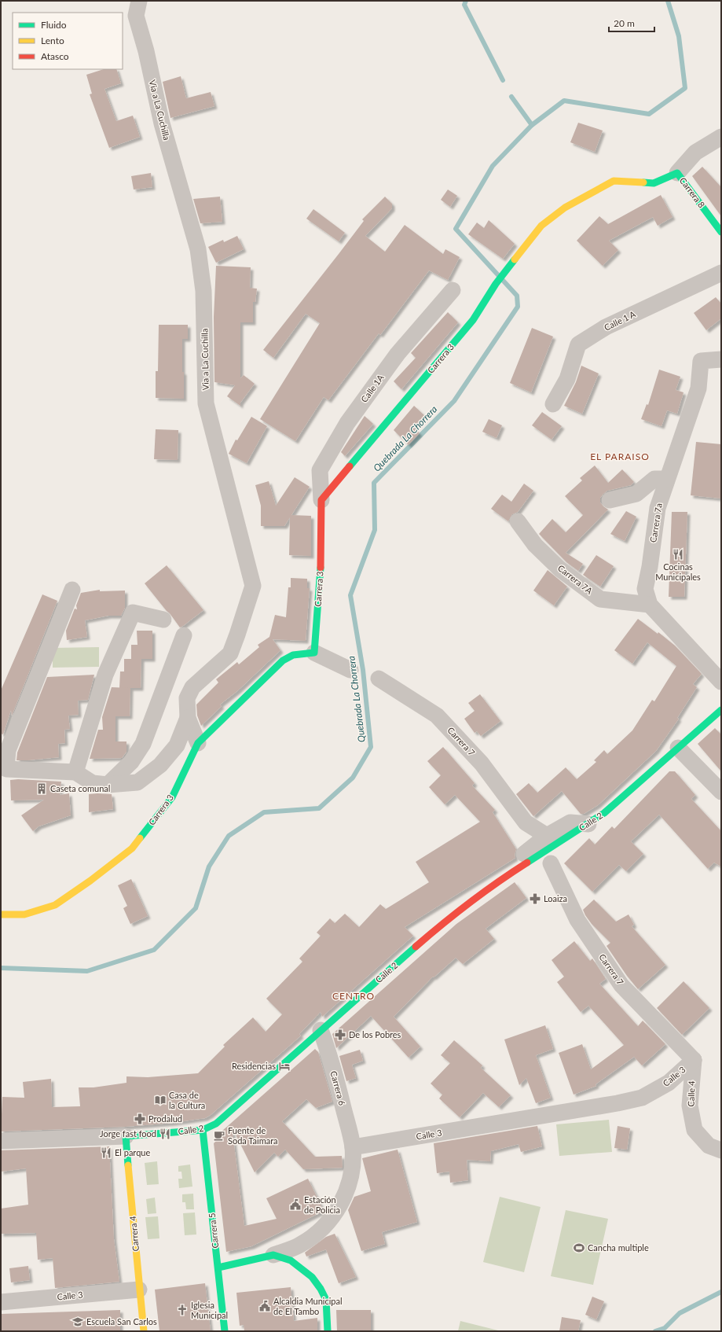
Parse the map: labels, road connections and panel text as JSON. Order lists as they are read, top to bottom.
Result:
{
  "streets": {
    "street": [
      "Via a La Cuchilla",
      "Carrera 8",
      "Calle 1 A",
      "Carrera 3",
      "Calle 1A",
      "Carrera 7a",
      "Carrera 7A",
      "Carrera 7",
      "Calle 2",
      "Calle 3",
      "Carrera 6",
      "Calle 4",
      "Carrera 5",
      "Carrera 4"
    ]
  },
  "crossings": [
    ["Carrera 8", "Carrera 3"],
    ["Carrera 3", "Calle 1A"],
    ["Carrera 7a", "Carrera 7A"],
    ["Carrera 7", "Calle 3"],
    ["Carrera 7", "Calle 4"],
    ["Calle 2", "Carrera 6"],
    ["Calle 2", "Carrera 5"],
    ["Calle 2", "Carrera 4"],
    ["Calle 3", "Carrera 6"],
    ["Calle 3", "Calle 4"],
    ["Calle 3", "Carrera 4"]
  ],
  "districts": ["EL PARAISO", "CENTRO"],
  "water": ["Quebrada La Chorrera"],
  "places": {
    "restaurant": ["Cocinas Municipales", "Jorge fast food", "El parque"],
    "building": ["Caseta comunal"],
    "pharmacy": ["Loaiza", "De los Pobres", "Prodalud"],
    "hotel": ["Residencias"],
    "library": ["Casa de la Cultura"],
    "cafe": ["Fuente de Soda Taimara"],
    "public building": ["Estación de Policia", "Alcaldia Municipal de El Tambo"],
    "sports": ["Cancha multiple"],
    "church": ["Iglesia Municipal"],
    "school or university": ["Escuela San Carlos"]
  },
  "legend": ["Fluido", "Lento", "Atasco"],
  "scale_bar": "20 m"
}
